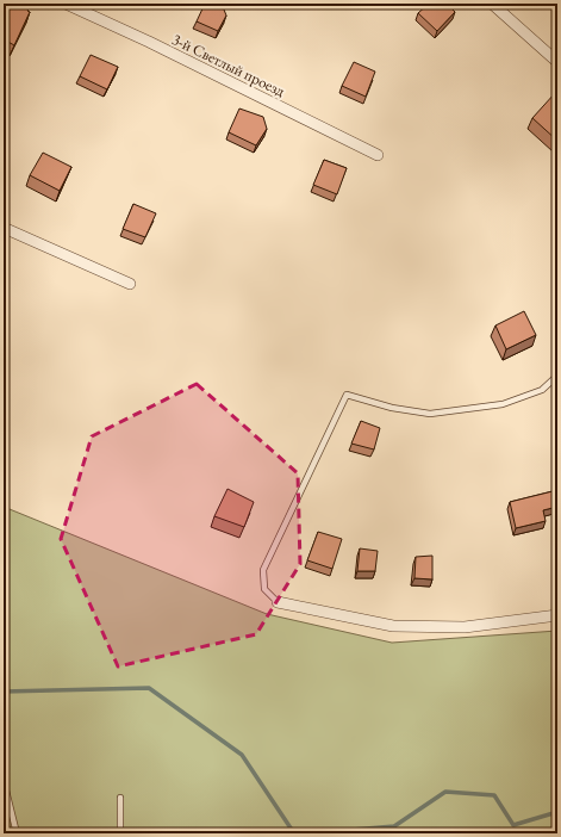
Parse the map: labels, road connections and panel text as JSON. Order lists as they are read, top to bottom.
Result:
{
  "streets": {
    "street": ["3-й Светлый проезд"]
  }
}
